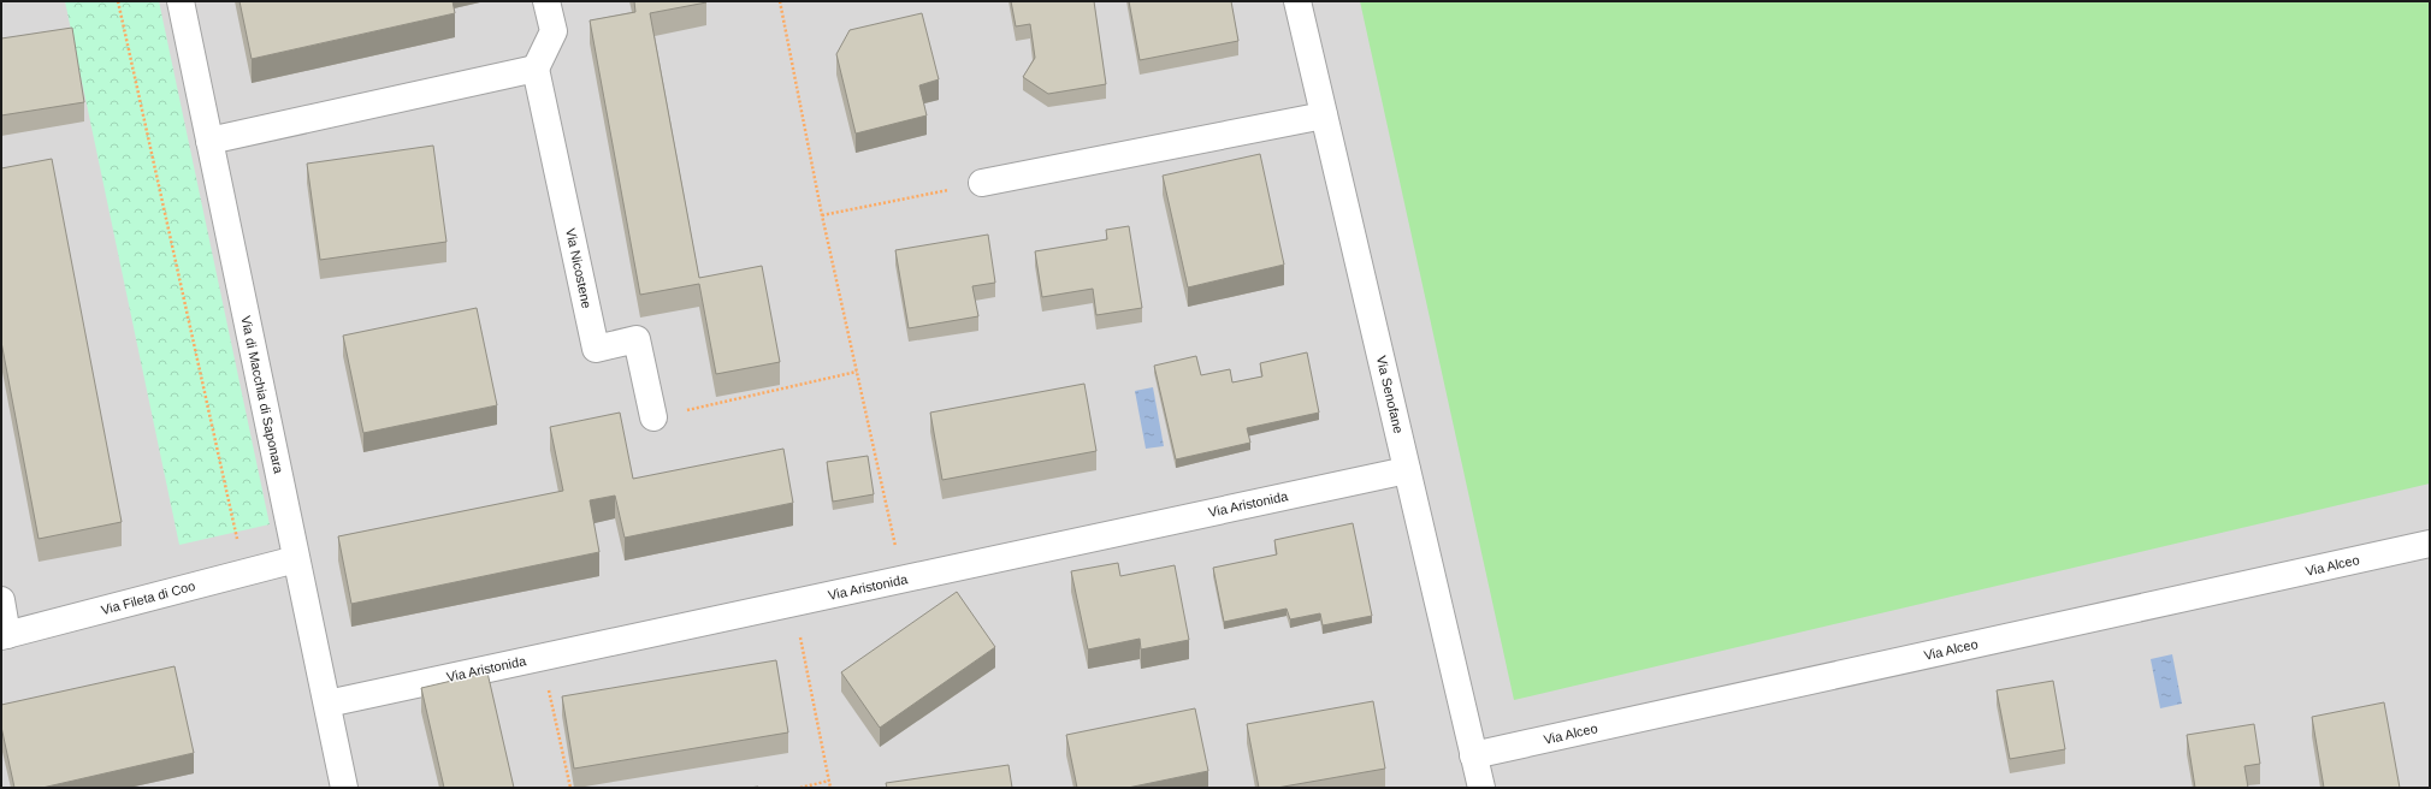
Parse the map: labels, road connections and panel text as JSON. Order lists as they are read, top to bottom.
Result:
{
  "streets": {
    "street": [
      "Via Nicostene",
      "Via di Macchia di Saponara",
      "Via Senofane",
      "Via Aristonida",
      "Via Alceo",
      "Via Fileta di Coo"
    ]
  },
  "crossings": [
    ["Via di Macchia di Saponara", "Via Aristonida"],
    ["Via di Macchia di Saponara", "Via Fileta di Coo"],
    ["Via Senofane", "Via Aristonida"],
    ["Via Senofane", "Via Alceo"]
  ]
}
